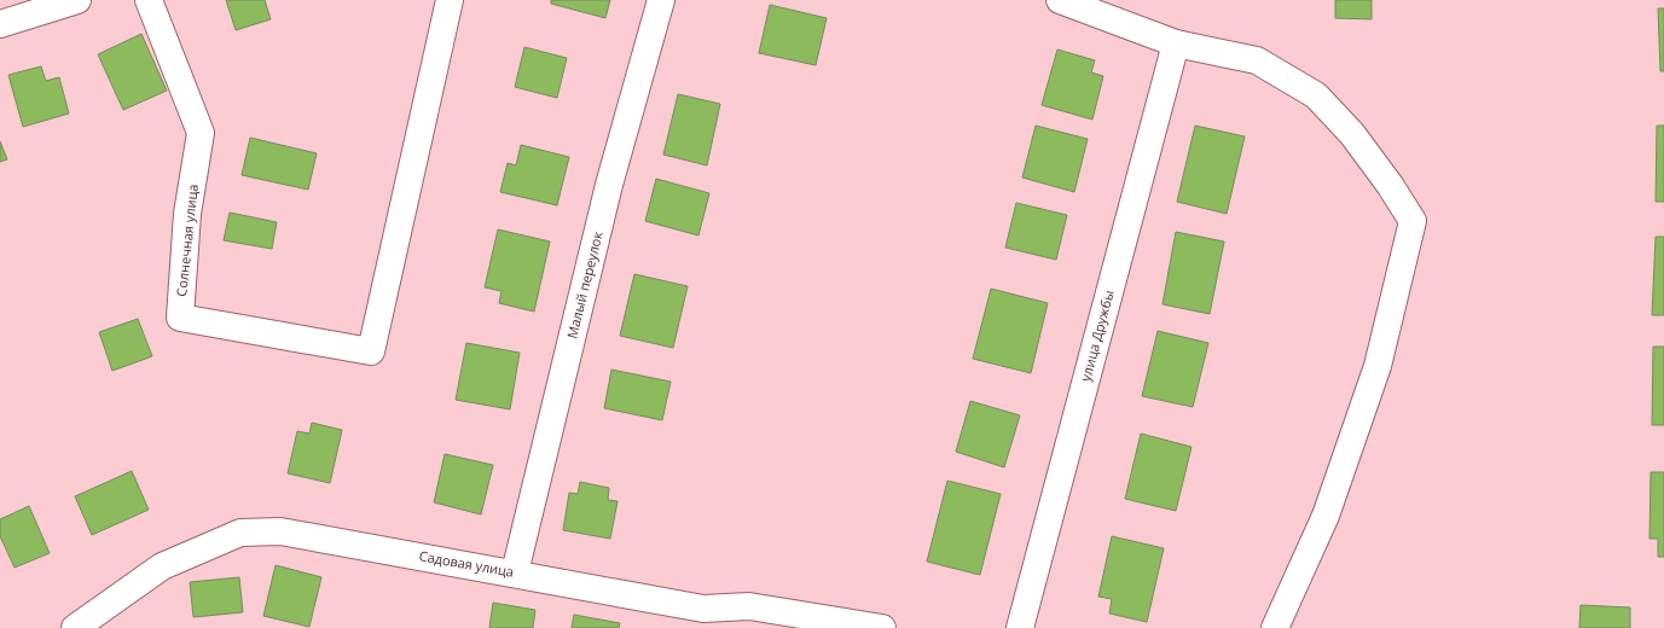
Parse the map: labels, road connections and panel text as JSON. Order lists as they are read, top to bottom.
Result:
{
  "streets": {
    "street": [
      "Солнечная улица",
      "Малый переулок",
      "улица Дружбы",
      "Садовая улица"
    ]
  },
  "crossings": [
    ["Малый переулок", "Садовая улица"]
  ]
}
